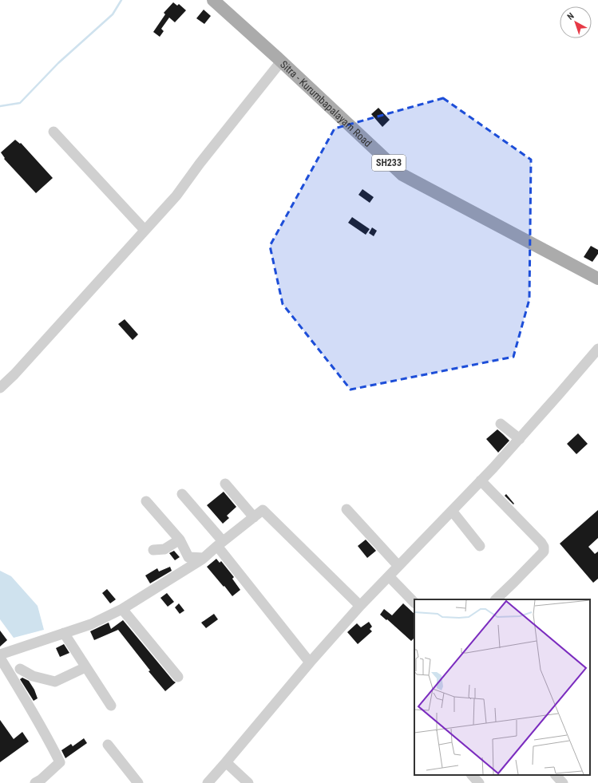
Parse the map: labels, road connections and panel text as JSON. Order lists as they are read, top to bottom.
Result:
{
  "streets": {
    "main road": ["Sitra - Kurumbapalayam Road", "SH233"]
  },
  "north": "top left"
}
